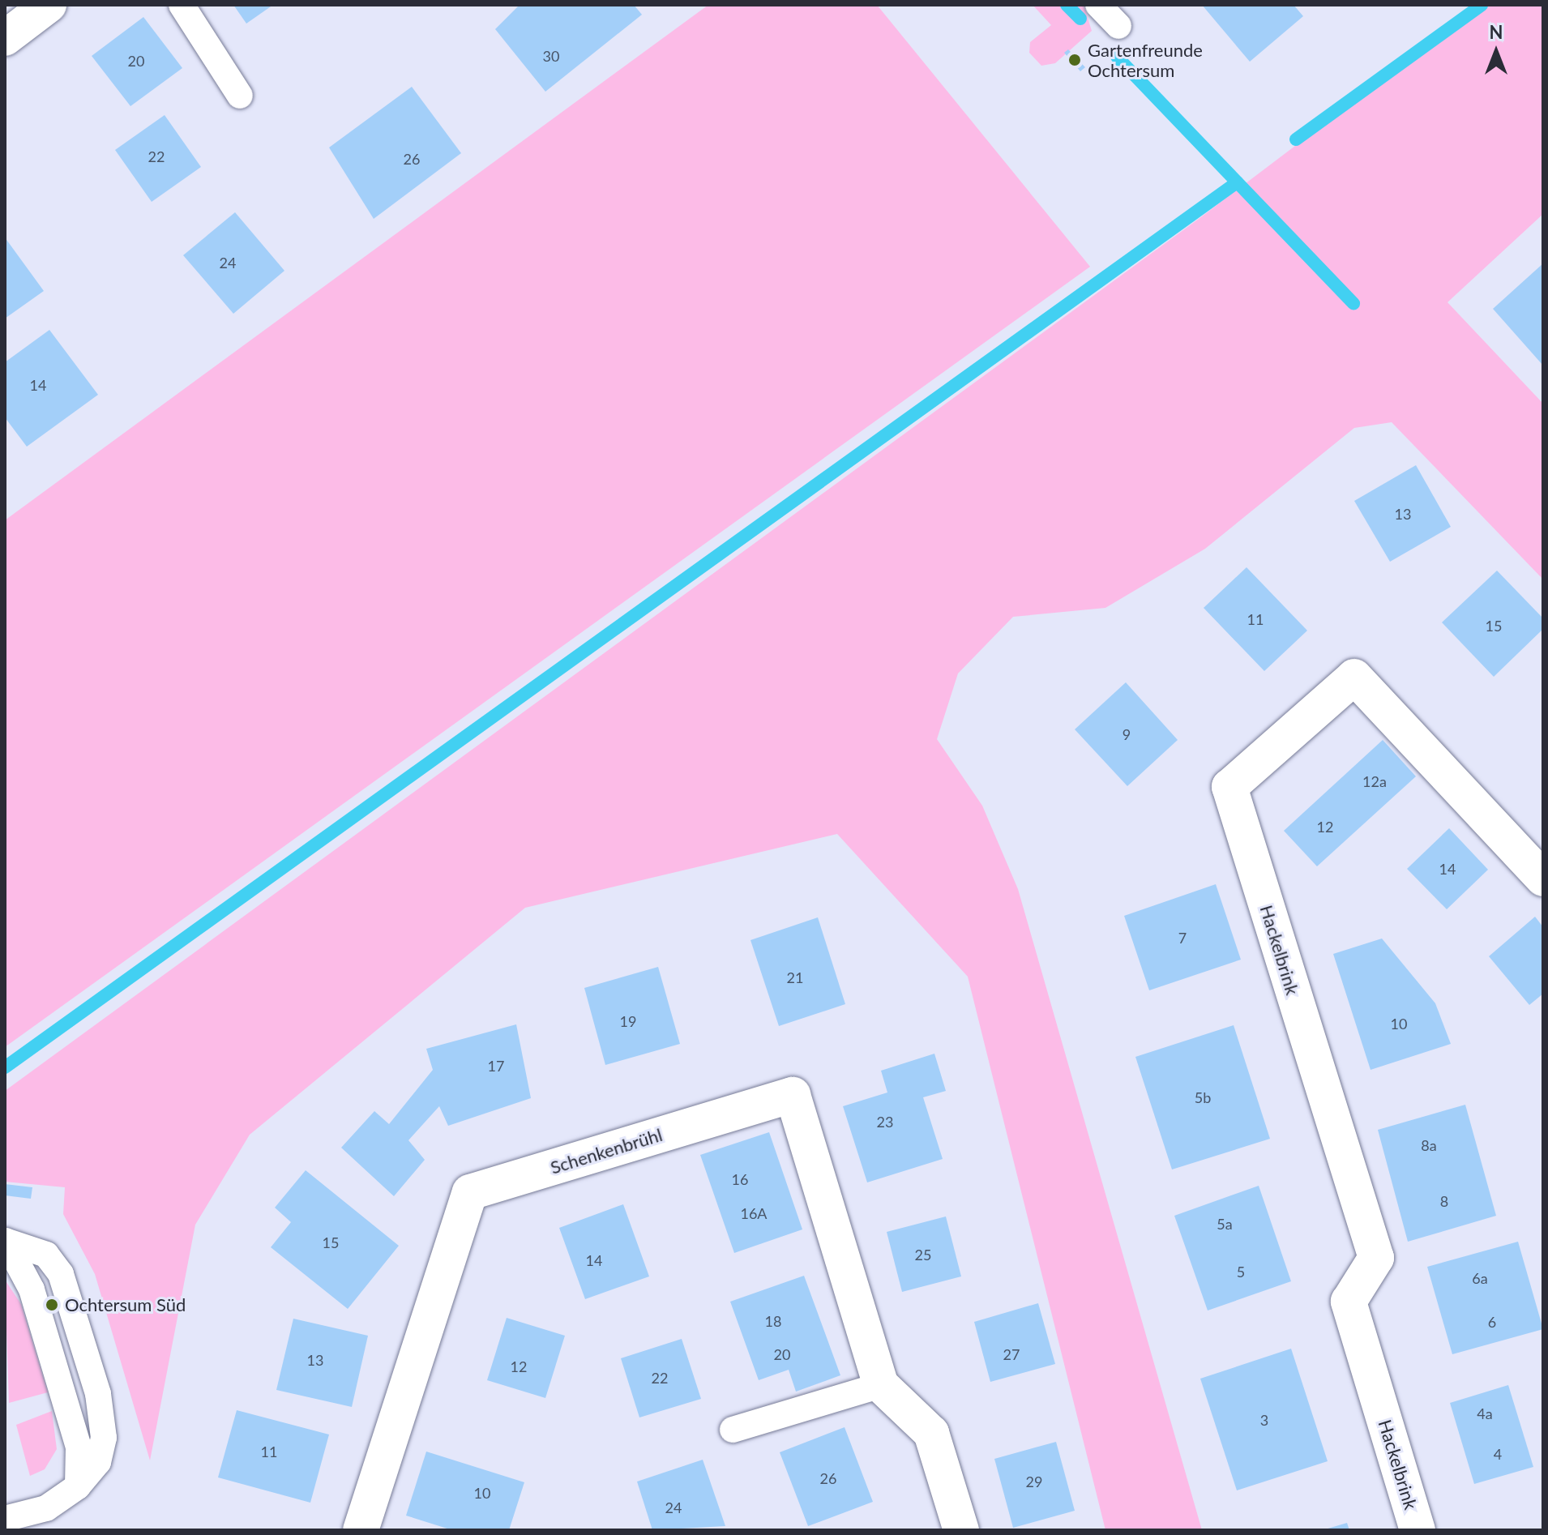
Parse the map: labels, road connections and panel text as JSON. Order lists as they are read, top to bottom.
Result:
{
  "streets": {
    "street": ["Hackelbrink", "Schenkenbrühl"]
  },
  "places": ["Gartenfreunde Ochtersum", "Ochtersum Süd"],
  "house_numbers": [
    "30",
    "20",
    "22",
    "26",
    "24",
    "14",
    "13",
    "11",
    "15",
    "9",
    "12a",
    "12",
    "14",
    "7",
    "21",
    "19",
    "10",
    "17",
    "5b",
    "23",
    "8a",
    "16",
    "8",
    "16A",
    "5a",
    "15",
    "25",
    "14",
    "5",
    "6a",
    "18",
    "6",
    "20",
    "27",
    "13",
    "12",
    "22",
    "4a",
    "3",
    "11",
    "4",
    "26",
    "29",
    "10",
    "24"
  ],
  "north": "top"
}
